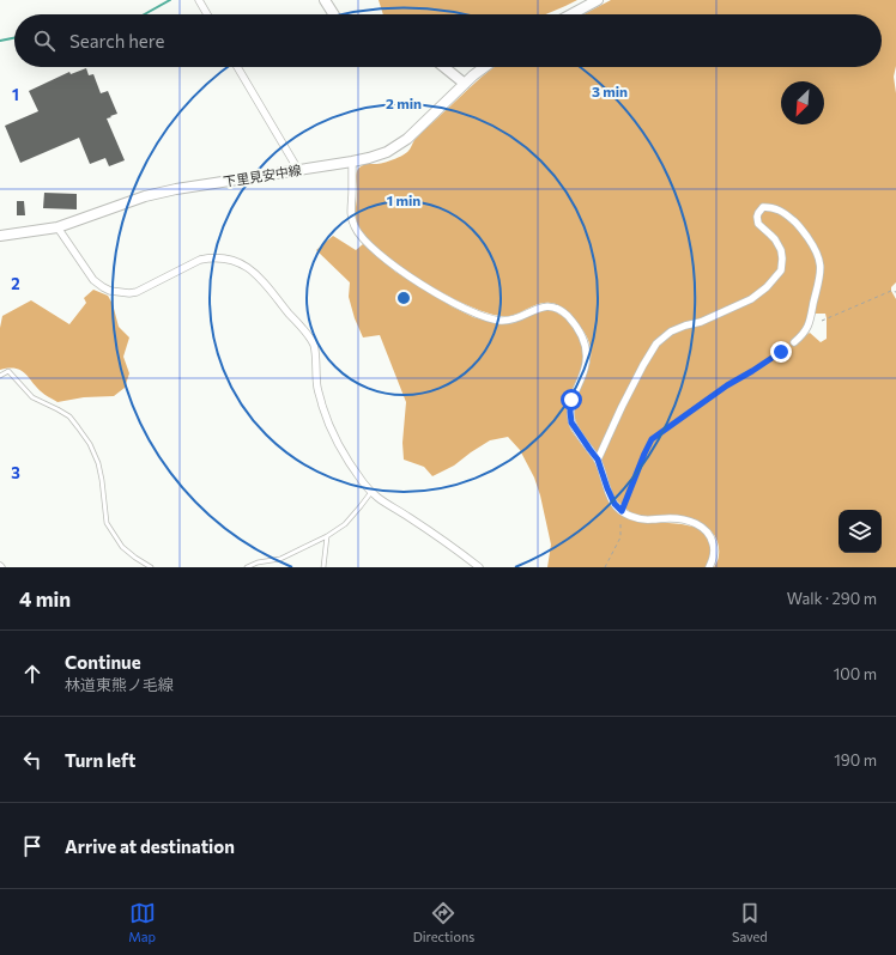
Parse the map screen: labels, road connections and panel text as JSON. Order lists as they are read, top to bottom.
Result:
{
  "streets": {
    "main road": ["下里見安中線"]
  },
  "north": "bottom left",
  "page": {
    "search": "Search here",
    "heading": ["4 min", "Walk · 290 m"],
    "list": [
      ["Continue", "林道東熊ノ毛線", "100 m"],
      ["Turn left", "190 m"],
      "Arrive at destination"
    ],
    "nav": ["Map", "Directions", "Saved"]
  },
  "grid": {
    "rows": ["1", "2", "3"]
  },
  "rings": ["3 min", "2 min", "1 min"]
}
